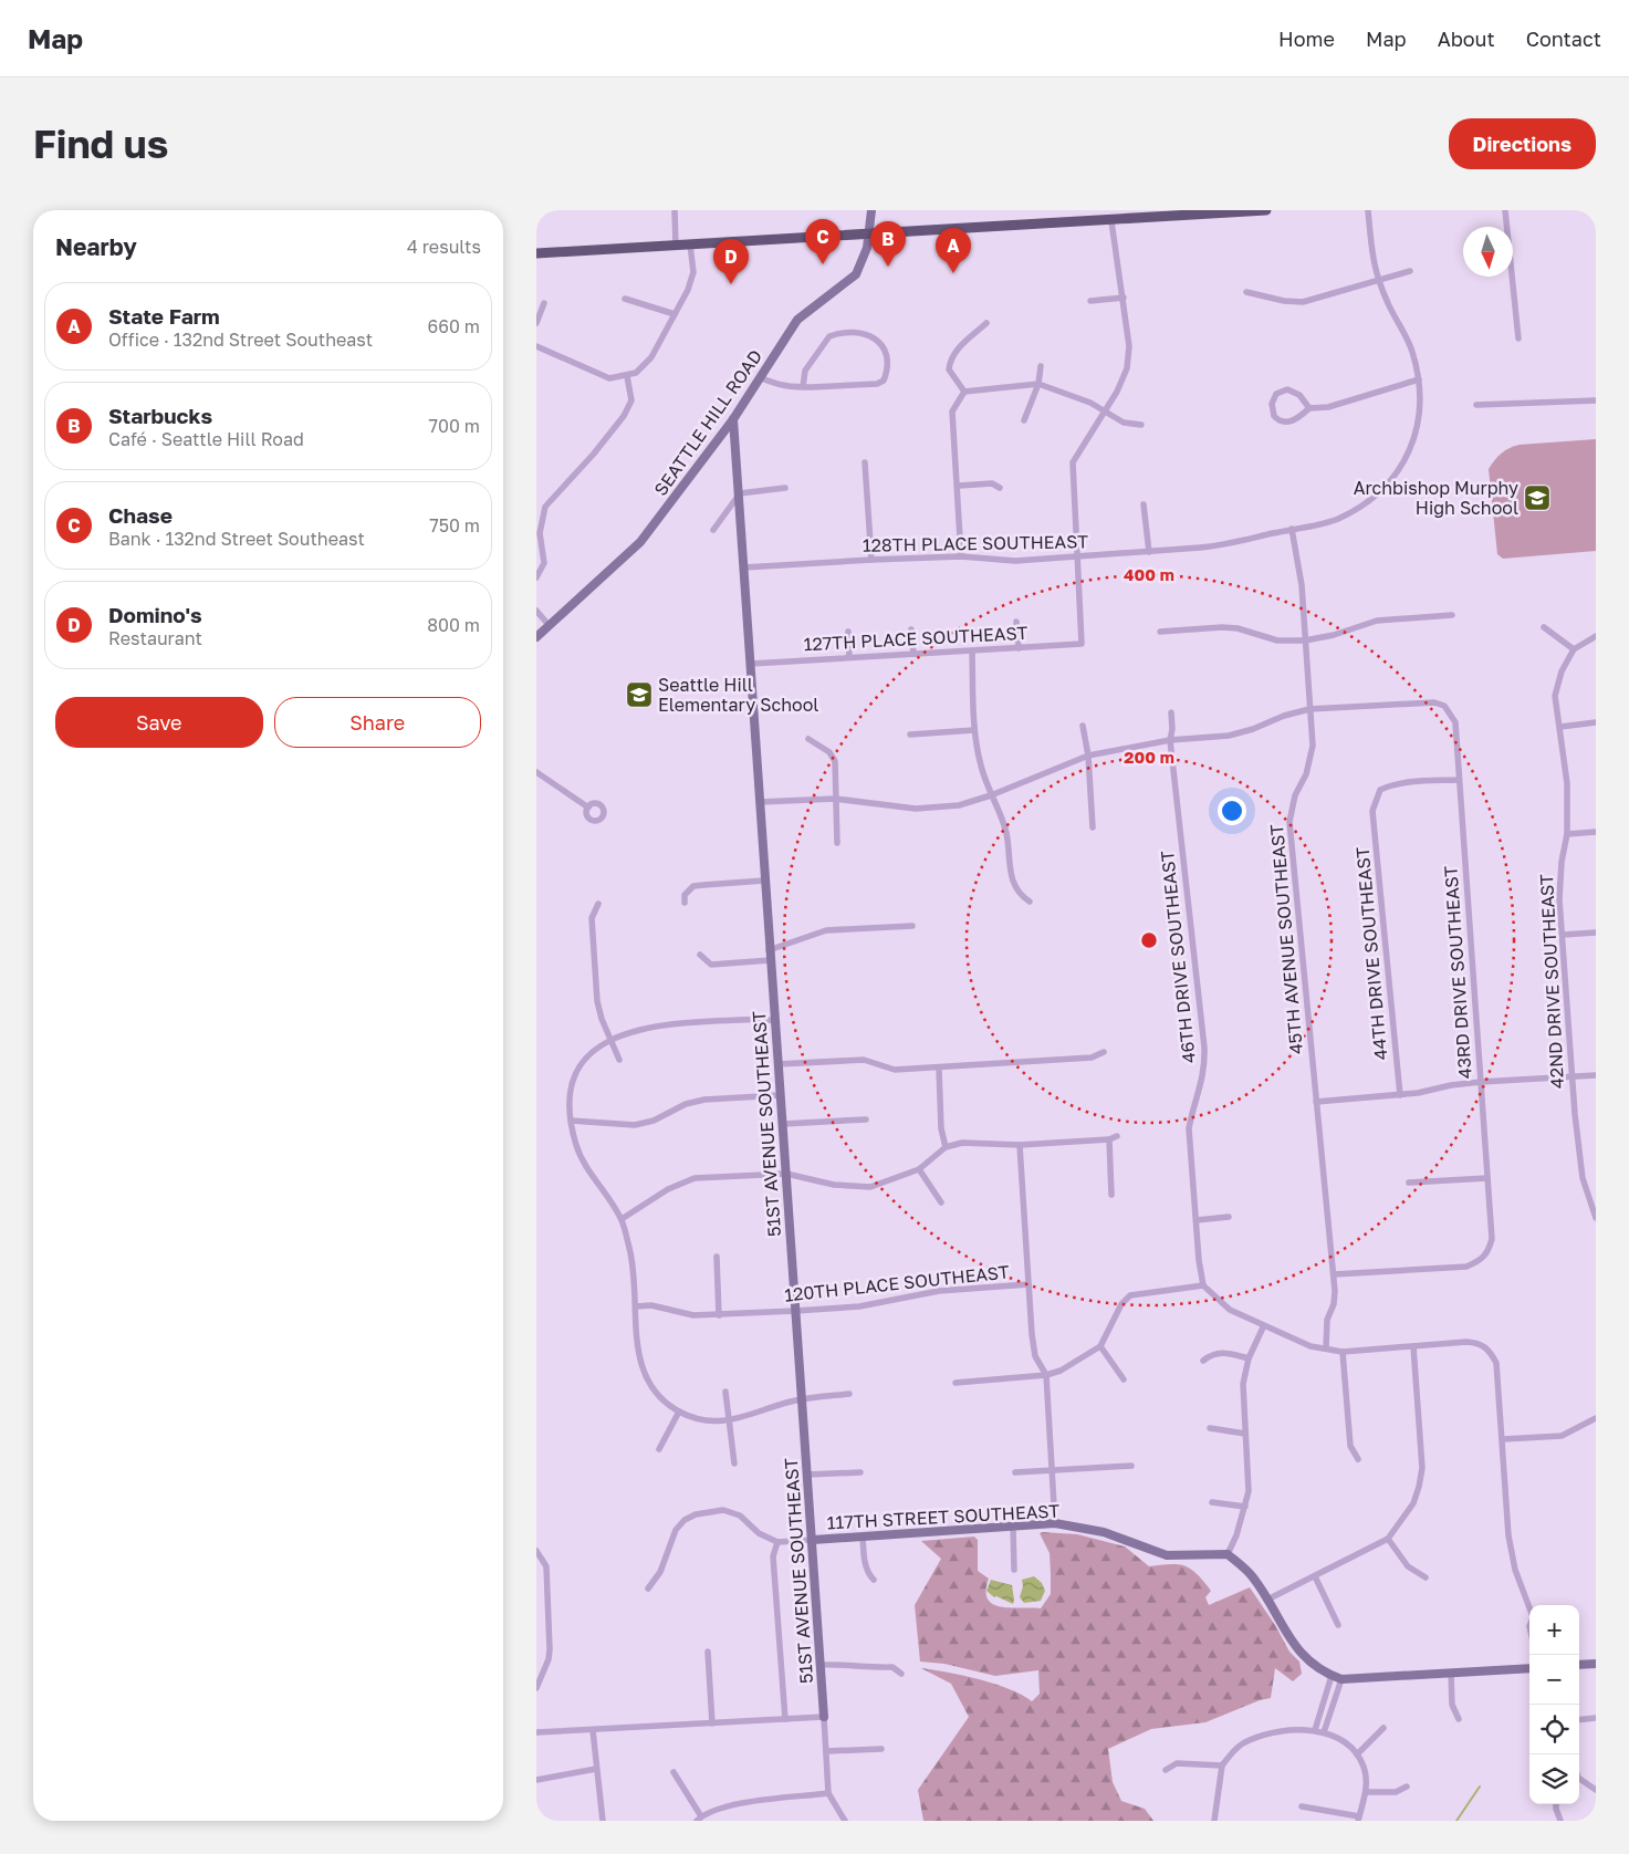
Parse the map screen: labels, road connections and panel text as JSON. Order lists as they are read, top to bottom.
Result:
{
  "streets": {
    "street": [
      "SEATTLE HILL ROAD",
      "128TH PLACE SOUTHEAST",
      "127TH PLACE SOUTHEAST",
      "45TH AVENUE SOUTHEAST",
      "44TH DRIVE SOUTHEAST",
      "46TH DRIVE SOUTHEAST",
      "43RD DRIVE SOUTHEAST",
      "42ND DRIVE SOUTHEAST",
      "51ST AVENUE SOUTHEAST",
      "120TH PLACE SOUTHEAST",
      "117TH STREET SOUTHEAST"
    ]
  },
  "crossings": [
    ["SEATTLE HILL ROAD", "51ST AVENUE SOUTHEAST"],
    ["128TH PLACE SOUTHEAST", "127TH PLACE SOUTHEAST"],
    ["128TH PLACE SOUTHEAST", "45TH AVENUE SOUTHEAST"],
    ["128TH PLACE SOUTHEAST", "51ST AVENUE SOUTHEAST"],
    ["127TH PLACE SOUTHEAST", "51ST AVENUE SOUTHEAST"],
    ["45TH AVENUE SOUTHEAST", "43RD DRIVE SOUTHEAST"],
    ["44TH DRIVE SOUTHEAST", "43RD DRIVE SOUTHEAST"],
    ["51ST AVENUE SOUTHEAST", "120TH PLACE SOUTHEAST"],
    ["51ST AVENUE SOUTHEAST", "117TH STREET SOUTHEAST"]
  ],
  "places": {
    "school or university": ["Archbishop Murphy High School", "Seattle Hill Elementary School"]
  },
  "north": "bottom",
  "page": {
    "header": "Map",
    "nav": [
      "Home",
      "Map",
      "About",
      "Contact"
    ],
    "buttons": [
      "Directions",
      ["Save", "Share"]
    ],
    "title": "Find us",
    "heading": ["Nearby", "4 results"],
    "pins": [
      "C",
      "B",
      "A",
      "D"
    ],
    "list": [
      {
        "mark": "A",
        "name": "State Farm",
        "note": "Office · 132nd Street Southeast",
        "value": "660 m"
      },
      {
        "mark": "B",
        "name": "Starbucks",
        "note": "Café · Seattle Hill Road",
        "value": "700 m"
      },
      {
        "mark": "C",
        "name": "Chase",
        "note": "Bank · 132nd Street Southeast",
        "value": "750 m"
      },
      {
        "mark": "D",
        "name": "Domino's",
        "note": "Restaurant",
        "value": "800 m"
      }
    ],
    "map_buttons": ["+", "−"]
  },
  "rings": ["400 m", "200 m"]
}
